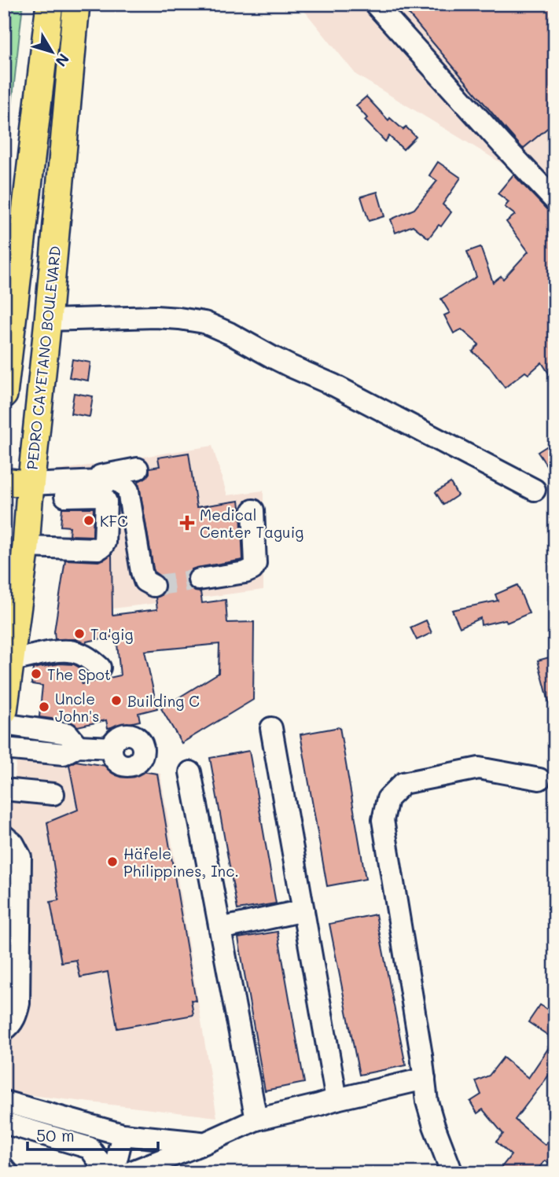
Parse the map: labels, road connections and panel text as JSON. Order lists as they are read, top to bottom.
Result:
{
  "streets": {
    "main road": ["PEDRO CAYETANO BOULEVARD"]
  },
  "places": {
    "other": [
      "KFC",
      "Ta'gig",
      "The Spot",
      "Building C",
      "Uncle John's",
      "Häfele Philippines, Inc."
    ],
    "health": ["Medical Center Taguig"]
  },
  "scale_bar": "50 m",
  "north": "bottom right"
}
